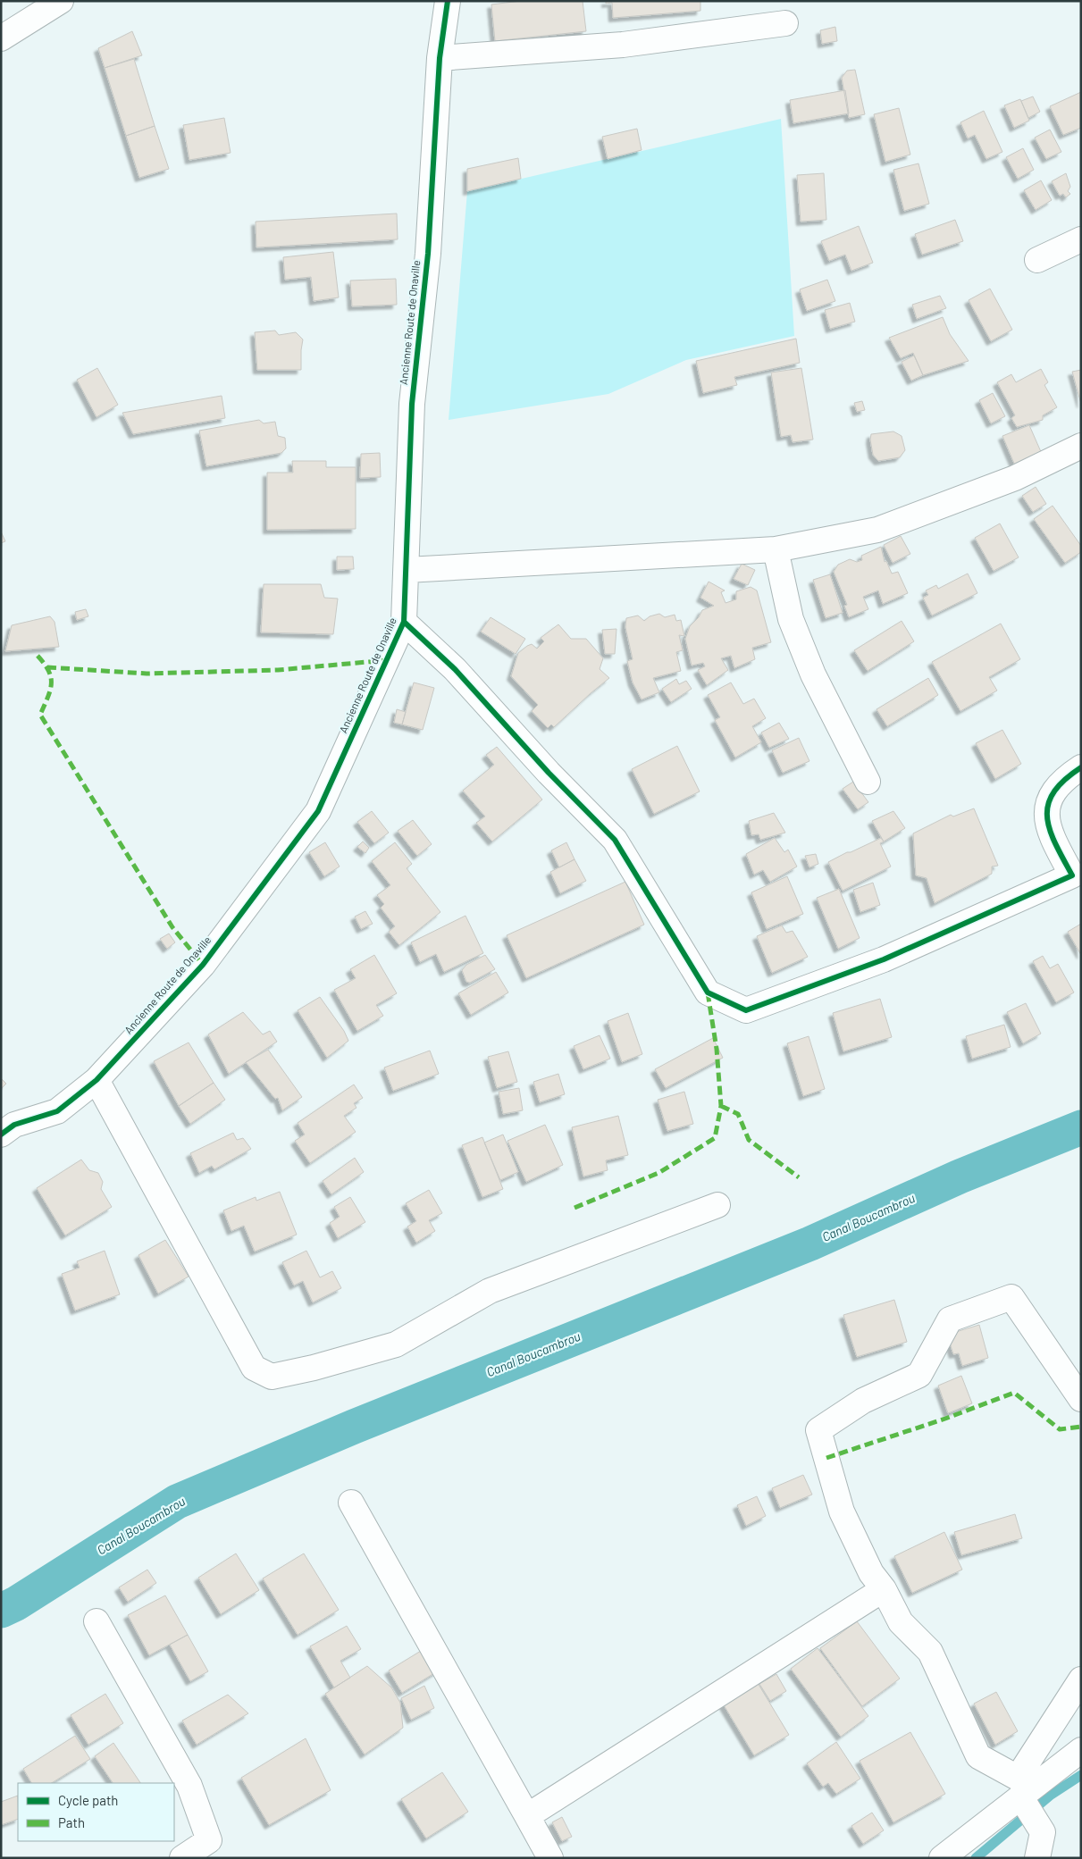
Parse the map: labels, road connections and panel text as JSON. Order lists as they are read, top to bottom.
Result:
{
  "streets": {
    "street": ["Ancienne Route de Onaville"]
  },
  "water": ["Canal Boucambrou"],
  "legend": ["Cycle path", "Path"]
}
